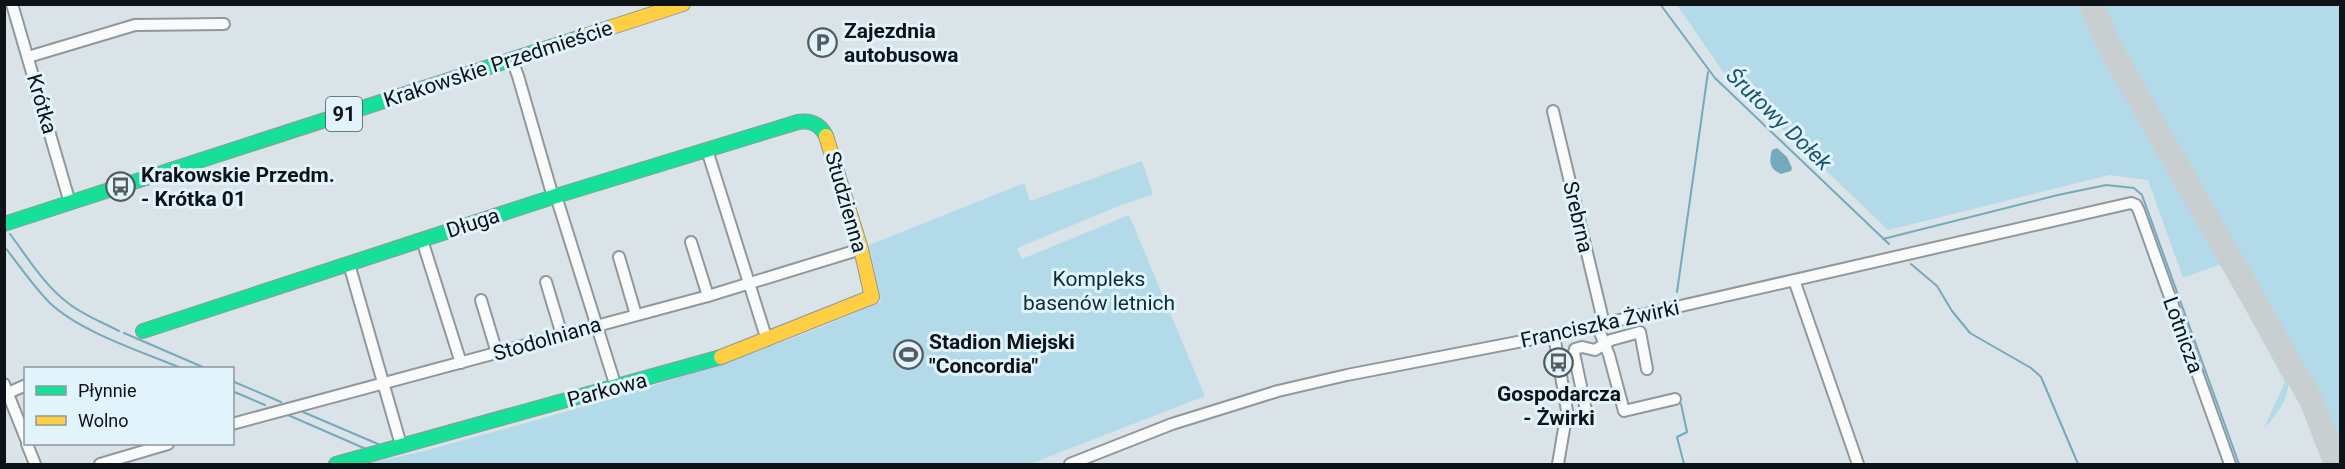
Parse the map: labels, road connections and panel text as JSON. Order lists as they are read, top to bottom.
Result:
{
  "streets": {
    "street": [
      "Krakowskie Przedmieście",
      "Krótka",
      "91",
      "Studzienna",
      "Srebrna",
      "Długa",
      "Franciszka Żwirki",
      "Lotnicza",
      "Stodolniana",
      "Parkowa"
    ]
  },
  "crossings": [
    ["Krakowskie Przedmieście", "Krótka"],
    ["Studzienna", "Długa"],
    ["Studzienna", "Stodolniana"],
    ["Studzienna", "Parkowa"],
    ["Srebrna", "Franciszka Żwirki"],
    ["Franciszka Żwirki", "Lotnicza"]
  ],
  "water": ["Śrutowy Dołek"],
  "parks": ["Kompleks basenów letnich"],
  "places": {
    "parking": ["Zajezdnia autobusowa"],
    "bus stop": ["Krakowskie Przedm. - Krótka 01", "Gospodarcza - Żwirki"],
    "sports": ["Stadion Miejski \"Concordia\""]
  },
  "legend": ["Płynnie", "Wolno"]
}
